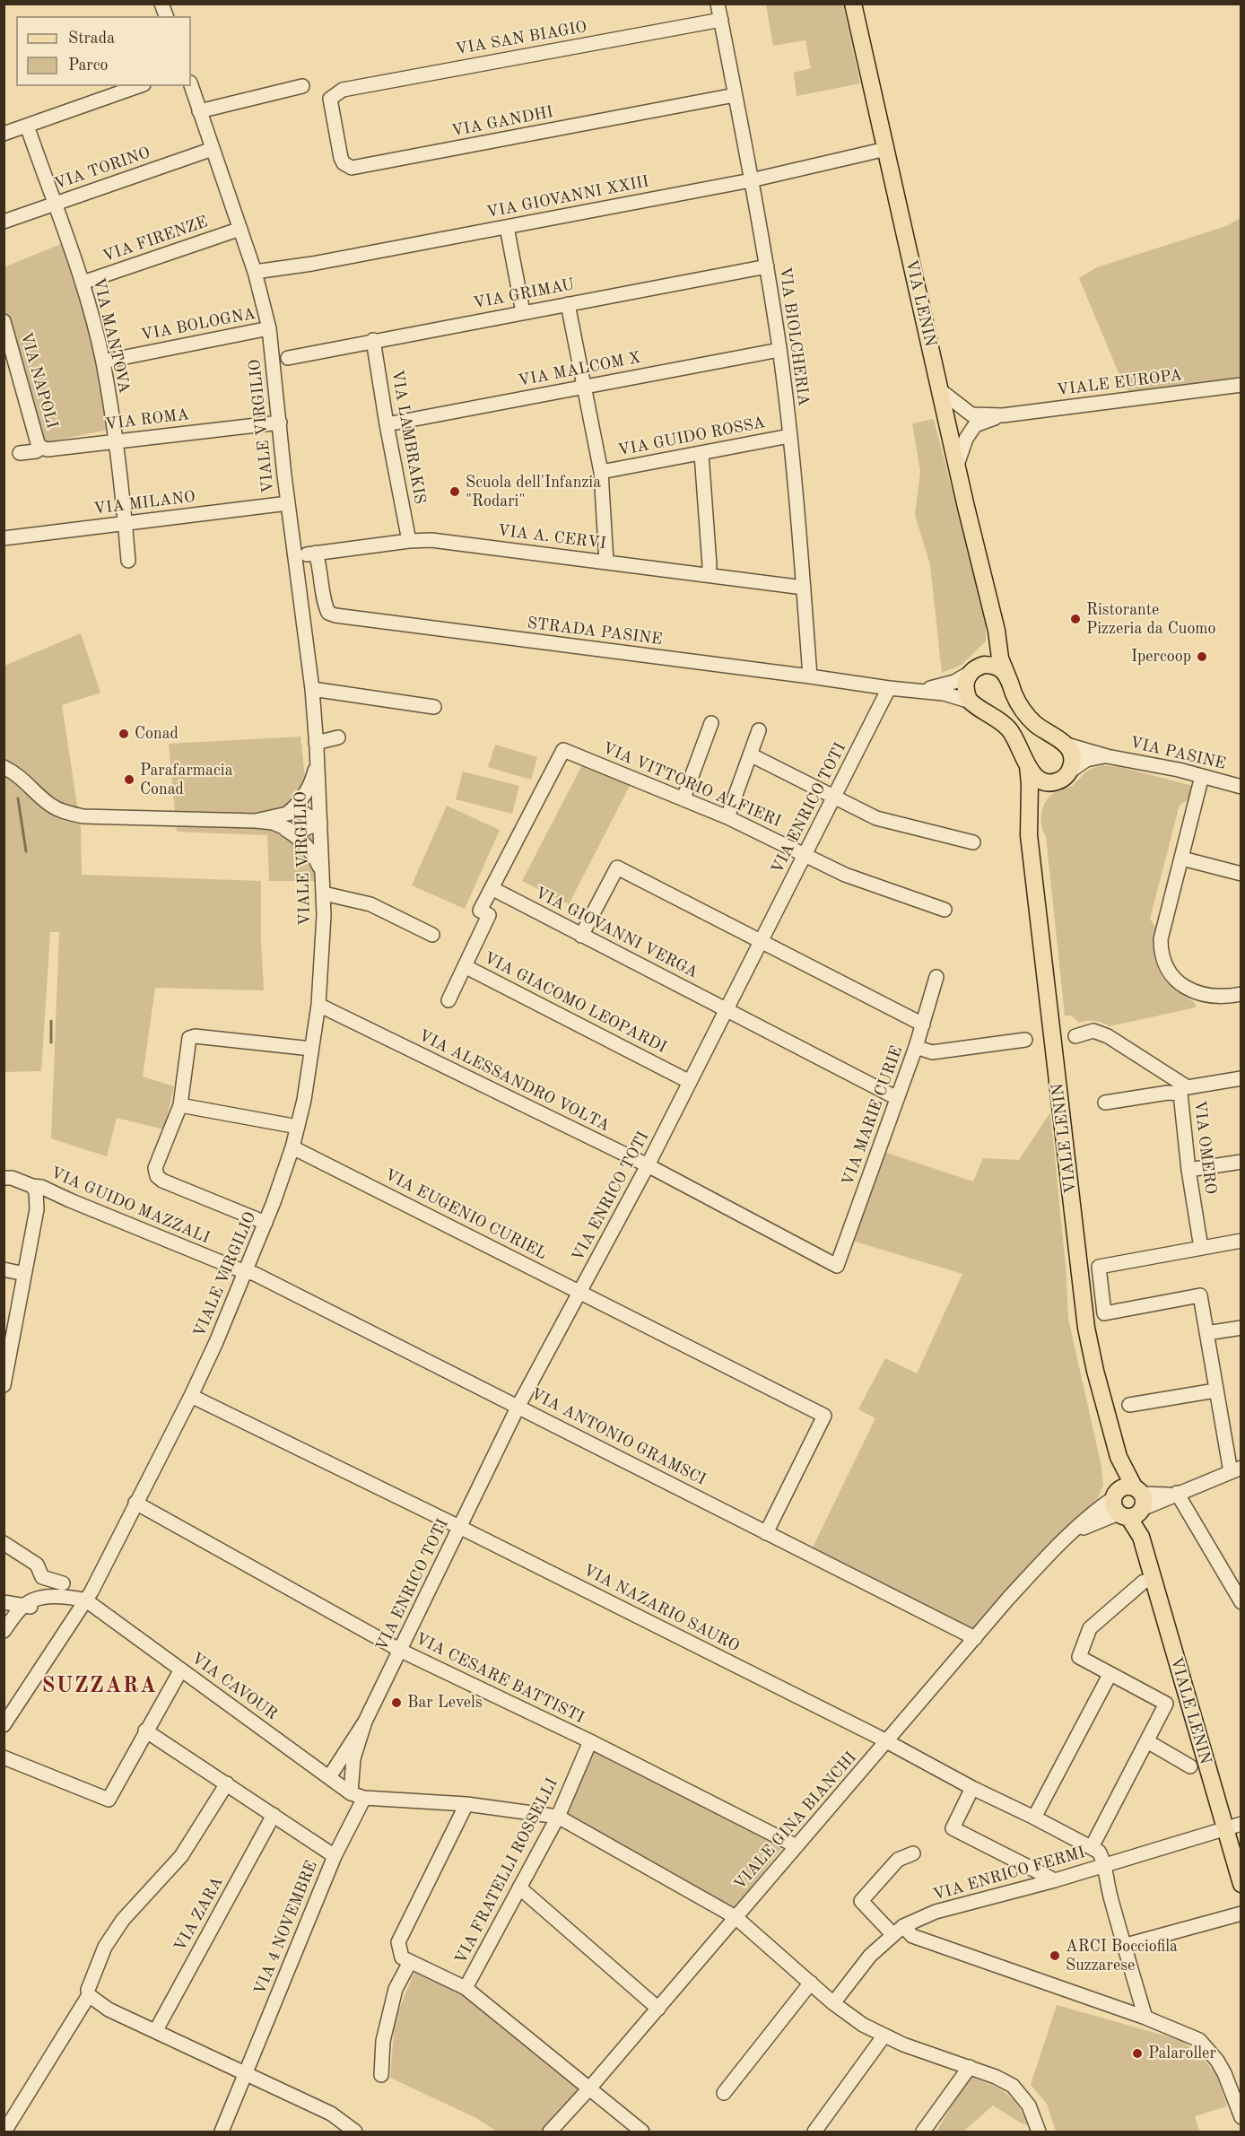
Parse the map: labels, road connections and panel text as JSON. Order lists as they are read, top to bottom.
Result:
{
  "streets": {
    "main road": ["VIA LENIN", "VIALE LENIN"],
    "street": [
      "VIA SAN BIAGIO",
      "VIA GANDHI",
      "VIA TORINO",
      "VIA GIOVANNI XXIII",
      "VIA FIRENZE",
      "VIA GRIMAU",
      "VIA BOLOGNA",
      "VIA MANTOVA",
      "VIA BIOLCHERIA",
      "VIA MALCOM X",
      "VIA NAPOLI",
      "VIALE EUROPA",
      "VIA ROMA",
      "VIALE VIRGILIO",
      "VIA LAMBRAKIS",
      "VIA GUIDO ROSSA",
      "VIA MILANO",
      "VIA A. CERVI",
      "STRADA PASINE",
      "VIA PASINE",
      "VIA VITTORIO ALFIERI",
      "VIA ENRICO TOTI",
      "VIA GIOVANNI VERGA",
      "VIA GIACOMO LEOPARDI",
      "VIA ALESSANDRO VOLTA",
      "VIA MARIE CURIE",
      "VIA OMERO",
      "VIA GUIDO MAZZALI",
      "VIA EUGENIO CURIEL",
      "VIA ANTONIO GRAMSCI",
      "VIA NAZARIO SAURO",
      "VIA CESARE BATTISTI",
      "VIA CAVOUR",
      "VIALE GINA BIANCHI",
      "VIA FRATELLI ROSSELLI",
      "VIA ENRICO FERMI",
      "VIA ZARA",
      "VIA 4 NOVEMBRE"
    ]
  },
  "crossings": [
    ["VIA SAN BIAGIO", "VIA GANDHI"],
    ["VIA SAN BIAGIO", "VIA BIOLCHERIA"],
    ["VIA GANDHI", "VIA BIOLCHERIA"],
    ["VIA TORINO", "VIA MANTOVA"],
    ["VIA TORINO", "VIALE VIRGILIO"],
    ["VIA GIOVANNI XXIII", "VIA LENIN"],
    ["VIA GIOVANNI XXIII", "VIA BIOLCHERIA"],
    ["VIA GIOVANNI XXIII", "VIALE VIRGILIO"],
    ["VIA FIRENZE", "VIA MANTOVA"],
    ["VIA FIRENZE", "VIALE VIRGILIO"],
    ["VIA GRIMAU", "VIA BIOLCHERIA"],
    ["VIA GRIMAU", "VIA LAMBRAKIS"],
    ["VIA LENIN", "VIA PASINE"],
    ["VIA BOLOGNA", "VIA MANTOVA"],
    ["VIA BOLOGNA", "VIALE VIRGILIO"],
    ["VIA MANTOVA", "VIA ROMA"],
    ["VIA MANTOVA", "VIA MILANO"],
    ["VIA BIOLCHERIA", "VIA MALCOM X"],
    ["VIA BIOLCHERIA", "VIA GUIDO ROSSA"],
    ["VIA BIOLCHERIA", "VIA A. CERVI"],
    ["VIA BIOLCHERIA", "STRADA PASINE"],
    ["VIA MALCOM X", "VIA LAMBRAKIS"],
    ["VIA NAPOLI", "VIA ROMA"],
    ["VIA ROMA", "VIALE VIRGILIO"],
    ["VIALE VIRGILIO", "VIA MILANO"],
    ["VIALE VIRGILIO", "VIA A. CERVI"],
    ["VIALE VIRGILIO", "VIA ALESSANDRO VOLTA"],
    ["VIALE VIRGILIO", "VIA GUIDO MAZZALI"],
    ["VIALE VIRGILIO", "VIA EUGENIO CURIEL"],
    ["VIALE VIRGILIO", "VIA ANTONIO GRAMSCI"],
    ["VIALE VIRGILIO", "VIA NAZARIO SAURO"],
    ["VIALE VIRGILIO", "VIA CESARE BATTISTI"],
    ["VIALE VIRGILIO", "VIA CAVOUR"],
    ["VIA LAMBRAKIS", "VIA A. CERVI"],
    ["VIA A. CERVI", "STRADA PASINE"],
    ["STRADA PASINE", "VIA ENRICO TOTI"],
    ["VIA VITTORIO ALFIERI", "VIA ENRICO TOTI"],
    ["VIA VITTORIO ALFIERI", "VIA GIOVANNI VERGA"],
    ["VIA VITTORIO ALFIERI", "VIA GIACOMO LEOPARDI"],
    ["VIA ENRICO TOTI", "VIA GIOVANNI VERGA"],
    ["VIA ENRICO TOTI", "VIA GIACOMO LEOPARDI"],
    ["VIA ENRICO TOTI", "VIA ALESSANDRO VOLTA"],
    ["VIA ENRICO TOTI", "VIA EUGENIO CURIEL"],
    ["VIA ENRICO TOTI", "VIA ANTONIO GRAMSCI"],
    ["VIA ENRICO TOTI", "VIA NAZARIO SAURO"],
    ["VIA ENRICO TOTI", "VIA CESARE BATTISTI"],
    ["VIA ENRICO TOTI", "VIA CAVOUR"],
    ["VIA GIOVANNI VERGA", "VIA GIACOMO LEOPARDI"],
    ["VIA GIOVANNI VERGA", "VIA MARIE CURIE"],
    ["VIA ALESSANDRO VOLTA", "VIA MARIE CURIE"],
    ["VIALE LENIN", "VIALE GINA BIANCHI"],
    ["VIALE LENIN", "VIA ENRICO FERMI"],
    ["VIA GUIDO MAZZALI", "VIA ANTONIO GRAMSCI"],
    ["VIA EUGENIO CURIEL", "VIA ANTONIO GRAMSCI"],
    ["VIA ANTONIO GRAMSCI", "VIALE GINA BIANCHI"],
    ["VIA NAZARIO SAURO", "VIALE GINA BIANCHI"],
    ["VIA NAZARIO SAURO", "VIA ENRICO FERMI"],
    ["VIA CESARE BATTISTI", "VIALE GINA BIANCHI"],
    ["VIA CESARE BATTISTI", "VIA FRATELLI ROSSELLI"],
    ["VIA CAVOUR", "VIA FRATELLI ROSSELLI"],
    ["VIA CAVOUR", "VIA 4 NOVEMBRE"],
    ["VIA FRATELLI ROSSELLI", "VIA 4 NOVEMBRE"]
  ],
  "districts": ["SUZZARA"],
  "places": [
    "Scuola dell'Infanzia \"Rodari\"",
    "Ristorante Pizzeria da Cuomo",
    "Ipercoop",
    "Conad",
    "Parafarmacia Conad",
    "Bar Levels",
    "ARCI Bocciofila Suzzarese",
    "Palaroller"
  ],
  "legend": ["Strada", "Parco"]
}
